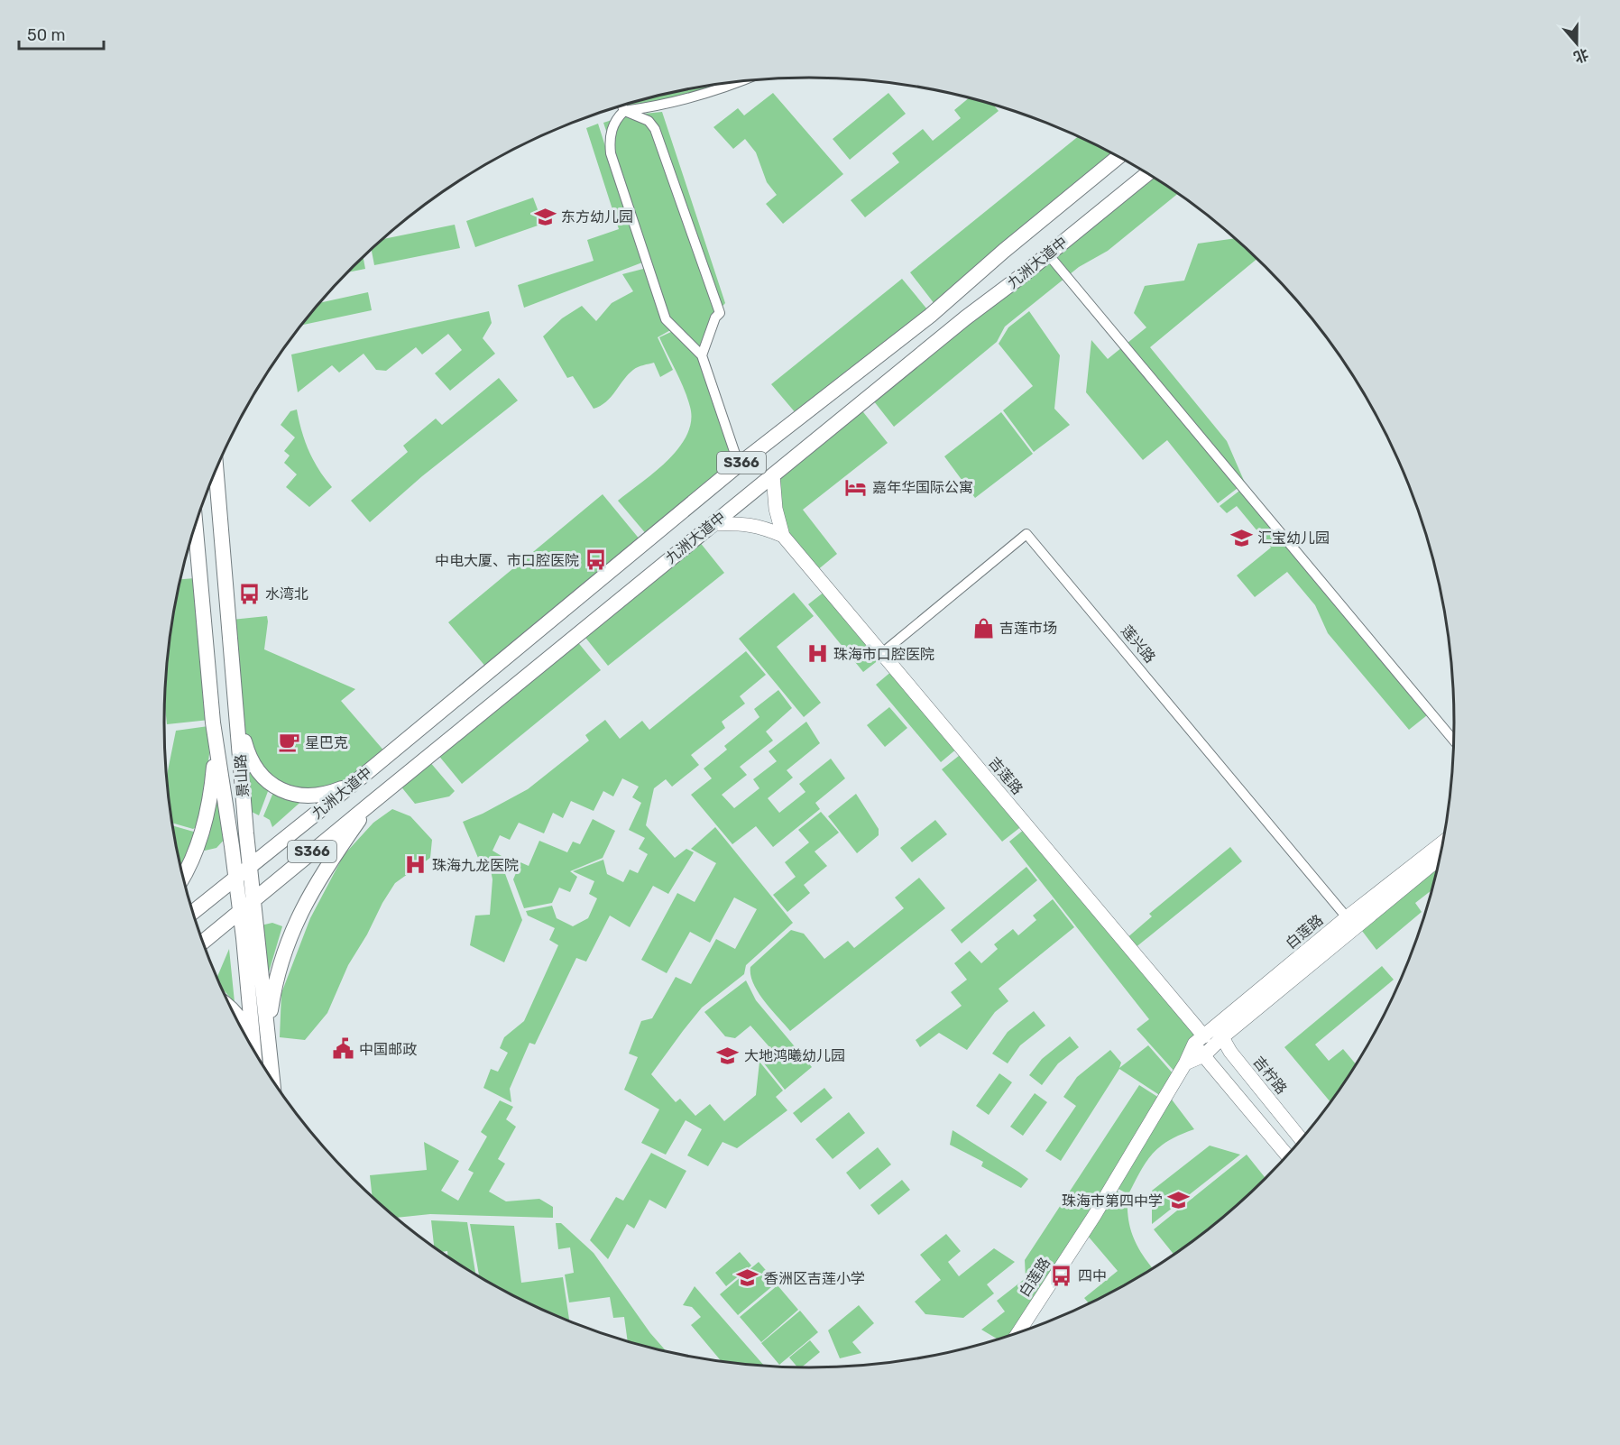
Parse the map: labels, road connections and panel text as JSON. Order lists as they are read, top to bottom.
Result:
{
  "streets": {
    "main road": [
      "九洲大道中",
      "S366",
      "景山路",
      "吉莲路",
      "白莲路",
      "吉柠路"
    ],
    "street": ["莲兴路"]
  },
  "crossings": [
    ["九洲大道中", "S366"],
    ["九洲大道中", "景山路"],
    ["S366", "景山路"],
    ["莲兴路", "吉莲路"],
    ["莲兴路", "白莲路"],
    ["吉莲路", "白莲路"],
    ["白莲路", "吉柠路"]
  ],
  "places": {
    "school or university": [
      "东方幼儿园",
      "汇宝幼儿园",
      "大地鸿曦幼儿园",
      "珠海市第四中学",
      "香洲区吉莲小学"
    ],
    "hotel": ["嘉年华国际公寓"],
    "bus stop": ["中电大厦、市口腔医院", "水湾北", "四中"],
    "shop": ["吉莲市场"],
    "hospital": ["珠海市口腔医院", "珠海九龙医院"],
    "cafe": ["星巴克"],
    "public building": ["中国邮政"]
  },
  "scale_bar": "50 m",
  "north": "bottom"
}
